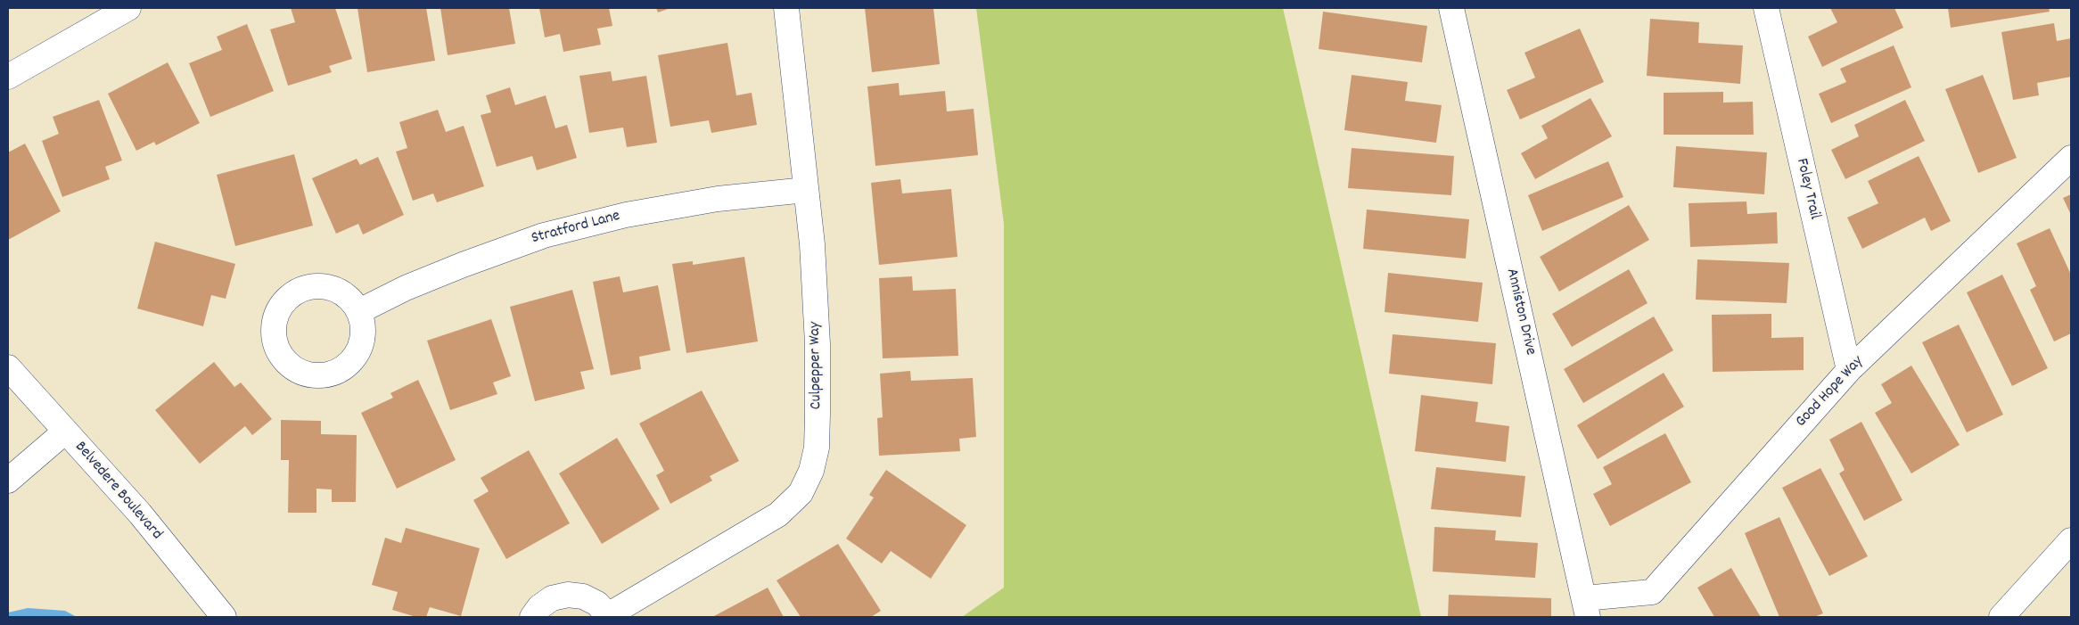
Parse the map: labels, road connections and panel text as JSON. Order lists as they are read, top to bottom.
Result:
{
  "streets": {
    "street": [
      "Foley Trail",
      "Stratford Lane",
      "Anniston Drive",
      "Culpepper Way",
      "Good Hope Way",
      "Belvedere Boulevard"
    ]
  },
  "crossings": [
    ["Foley Trail", "Good Hope Way"],
    ["Stratford Lane", "Culpepper Way"],
    ["Anniston Drive", "Good Hope Way"]
  ]
}
